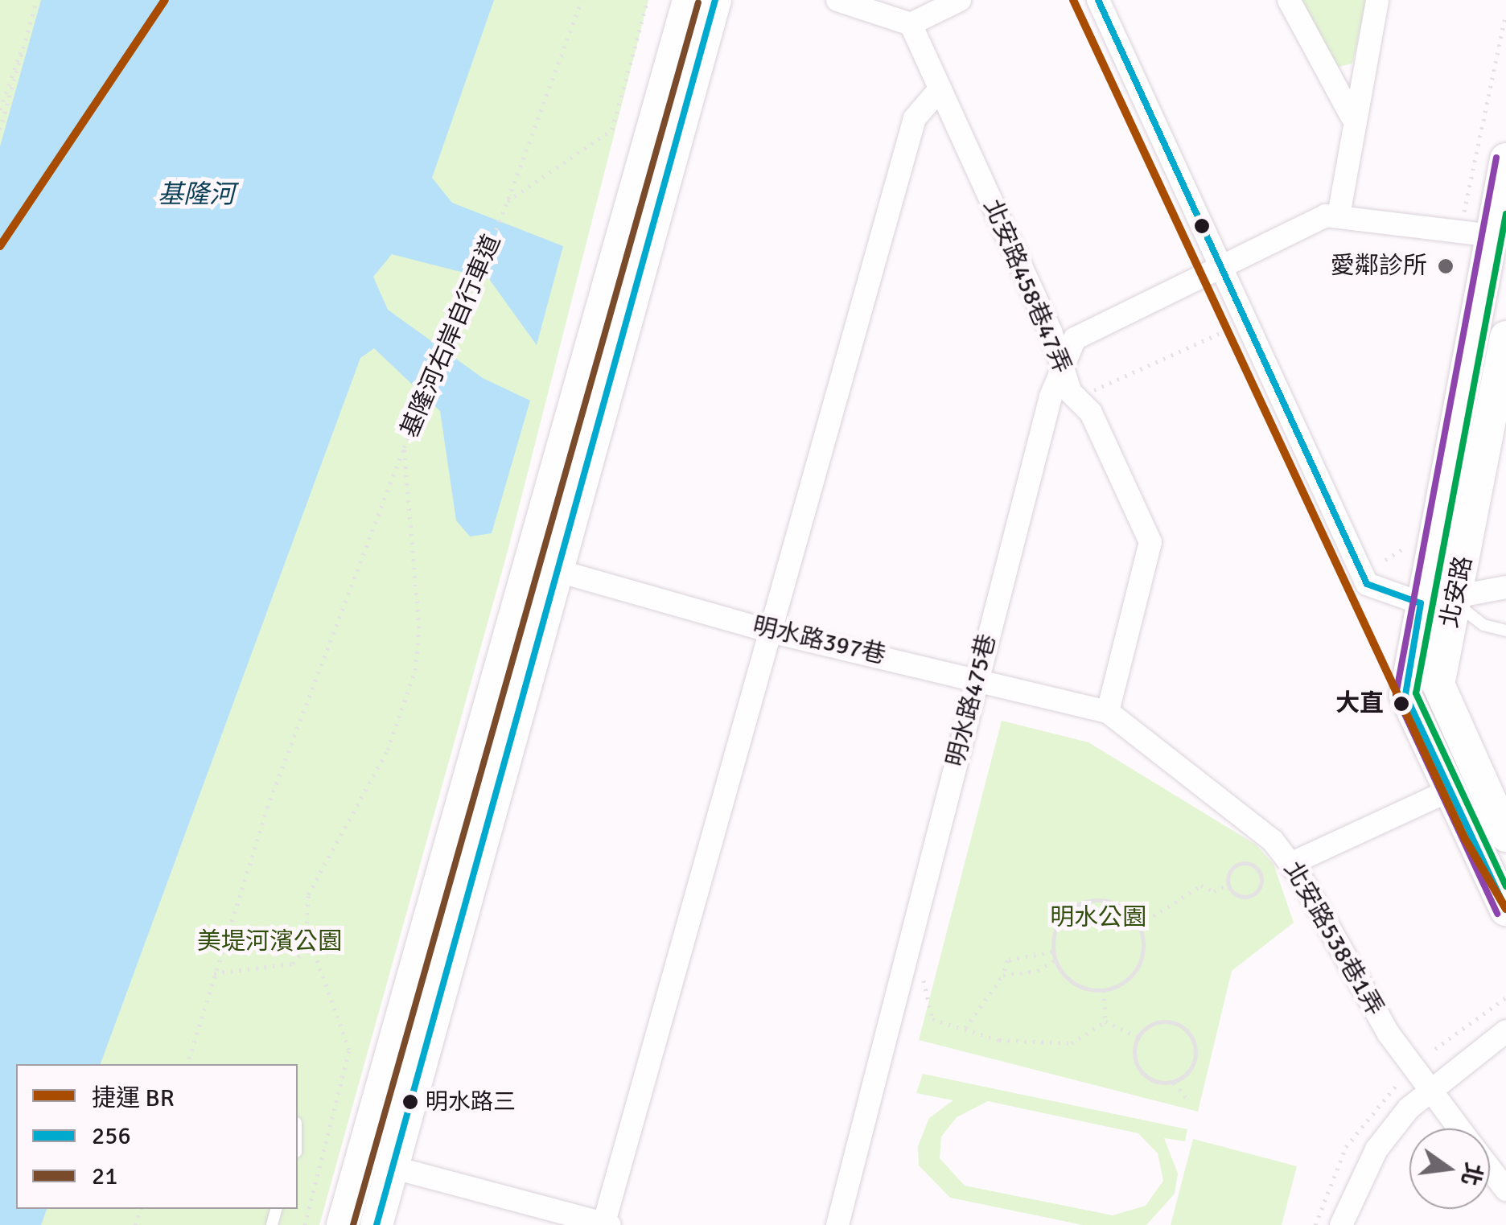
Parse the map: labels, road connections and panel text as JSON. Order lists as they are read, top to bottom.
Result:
{
  "streets": {
    "main road": ["北安路"],
    "street": [
      "北安路458巷47弄",
      "明水路397巷",
      "明水路475巷",
      "北安路538巷1弄"
    ],
    "path": ["基隆河右岸自行車道"]
  },
  "crossings": [
    ["北安路458巷47弄", "明水路397巷"],
    ["北安路458巷47弄", "明水路475巷"],
    ["北安路458巷47弄", "北安路538巷1弄"],
    ["明水路397巷", "明水路475巷"],
    ["明水路397巷", "北安路538巷1弄"]
  ],
  "water": ["基隆河"],
  "parks": ["明水公園", "美堤河濱公園"],
  "places": ["愛鄰診所", "大直", "明水路三"],
  "lines": ["metro line BR", "transit line 256", "transit line 21"],
  "legend": ["捷運 BR", "256", "21"],
  "north": "right"
}
